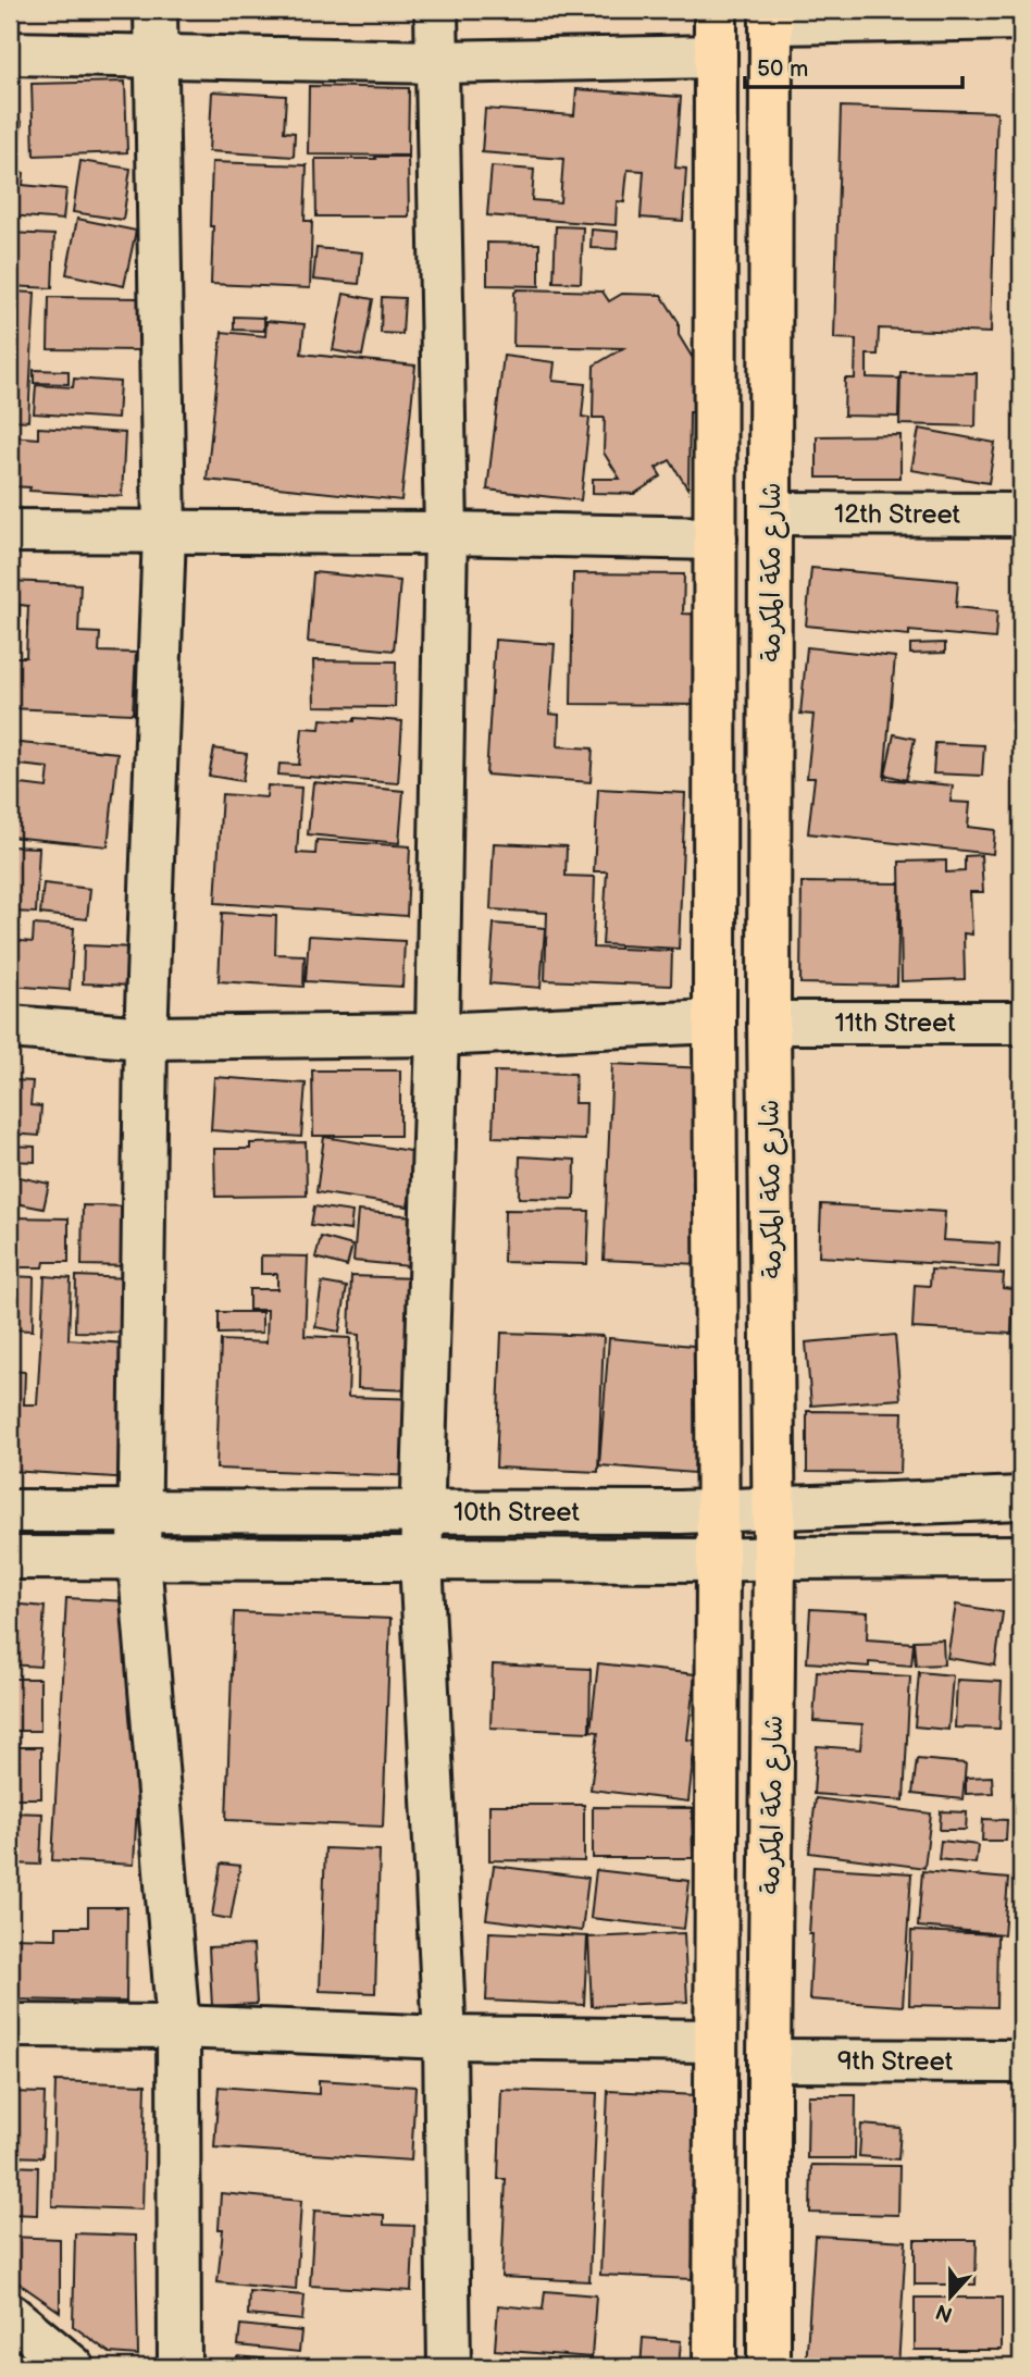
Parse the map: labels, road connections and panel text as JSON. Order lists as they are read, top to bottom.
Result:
{
  "streets": {
    "main road": ["شارع مكة المكرمة"],
    "street": [
      "12th Street",
      "11th Street",
      "10th Street",
      "9th Street"
    ]
  },
  "crossings": [
    ["12th Street", "شارع مكة المكرمة"],
    ["شارع مكة المكرمة", "11th Street"],
    ["شارع مكة المكرمة", "10th Street"],
    ["شارع مكة المكرمة", "9th Street"]
  ],
  "scale_bar": "50 m",
  "north": "bottom"
}
